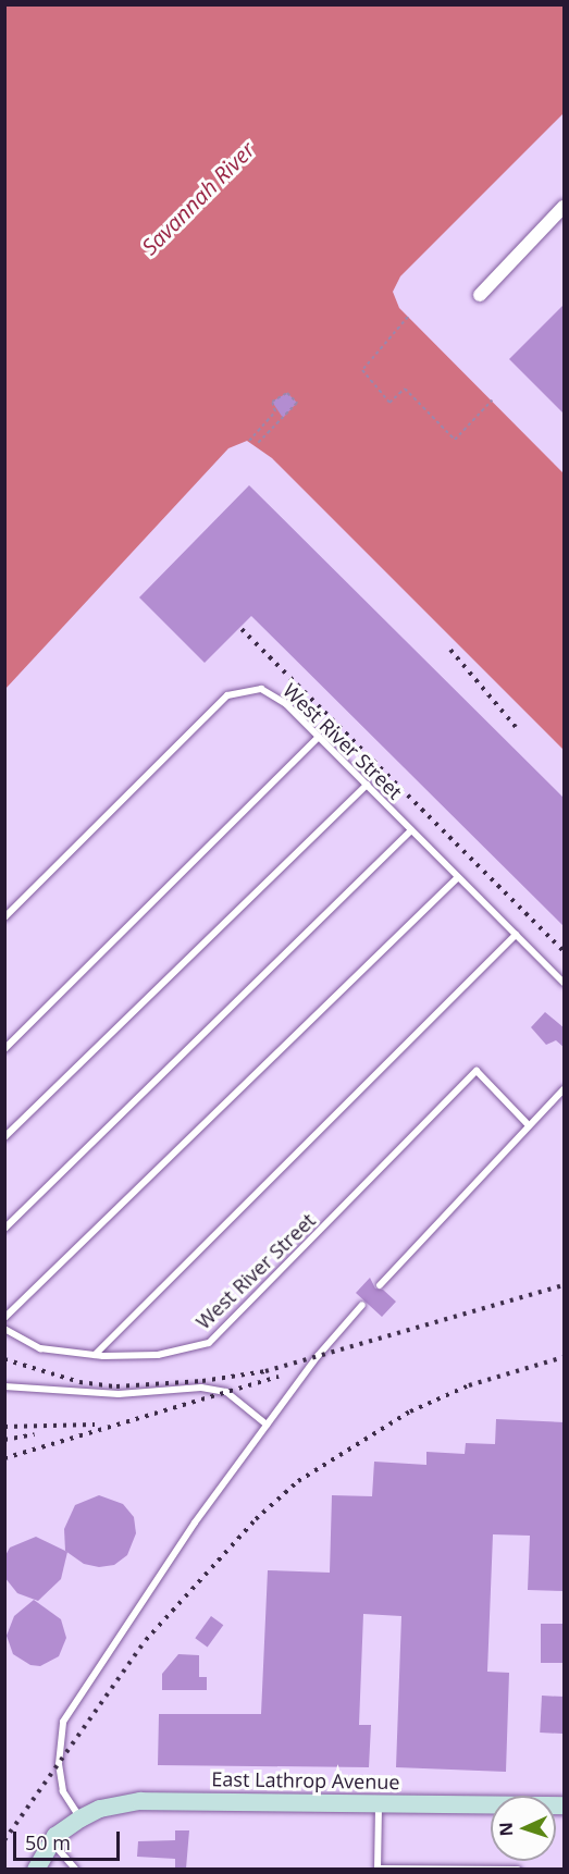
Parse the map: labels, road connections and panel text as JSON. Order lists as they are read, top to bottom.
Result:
{
  "streets": {
    "street": ["East Lathrop Avenue"],
    "lane": ["West River Street"]
  },
  "water": ["Savannah River"],
  "scale_bar": "50 m",
  "north": "left"
}
